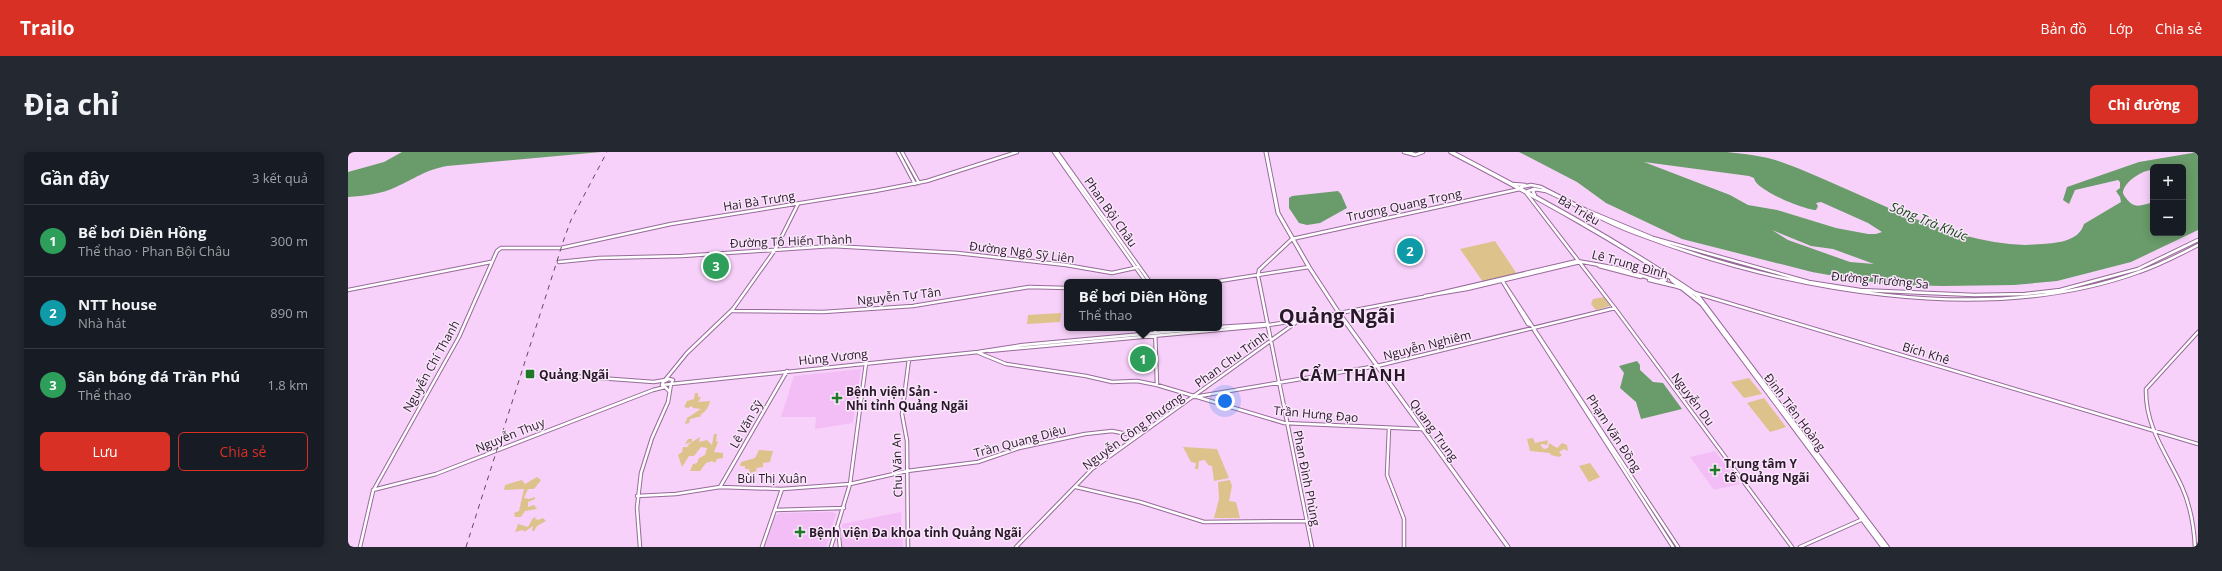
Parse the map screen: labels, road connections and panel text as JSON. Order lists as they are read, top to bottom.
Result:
{
  "streets": {
    "highway": ["Bà Triệu", "Đinh Tiên Hoàng"],
    "main road": ["Quang Trung"],
    "street": [
      "Hai Bà Trưng",
      "Trương Quang Trọng",
      "Phan Bội Châu",
      "Đường Tô Hiến Thành",
      "Đường Ngô Sỹ Liên",
      "Lê Trung Đình",
      "Đường Trường Sa",
      "Nguyễn Tự Tân",
      "Nguyễn Nghiêm",
      "Bích Khê",
      "Hùng Vương",
      "Phan Chu Trinh",
      "Nguyễn Chí Thanh",
      "Nguyễn Du",
      "Trần Hưng Đạo",
      "Lê Văn Sỹ",
      "Nguyễn Công Phương",
      "Phạm Văn Đồng",
      "Nguyễn Thụy",
      "Trần Quang Diệu",
      "Chu Văn An",
      "Bùi Thị Xuân",
      "Phan Đình Phùng"
    ]
  },
  "crossings": [
    ["Hai Bà Trưng", "Nguyễn Chí Thanh"],
    ["Trương Quang Trọng", "Bà Triệu"],
    ["Trương Quang Trọng", "Đường Trường Sa"],
    ["Trương Quang Trọng", "Quang Trung"],
    ["Bà Triệu", "Đường Trường Sa"],
    ["Bà Triệu", "Bích Khê"],
    ["Bà Triệu", "Nguyễn Du"],
    ["Bà Triệu", "Đinh Tiên Hoàng"],
    ["Phan Bội Châu", "Đường Ngô Sỹ Liên"],
    ["Đường Tô Hiến Thành", "Đường Ngô Sỹ Liên"],
    ["Lê Trung Đình", "Bích Khê"],
    ["Lê Trung Đình", "Hùng Vương"],
    ["Lê Trung Đình", "Nguyễn Du"],
    ["Lê Trung Đình", "Quang Trung"],
    ["Lê Trung Đình", "Phạm Văn Đồng"],
    ["Nguyễn Nghiêm", "Phan Chu Trinh"],
    ["Nguyễn Nghiêm", "Nguyễn Du"],
    ["Nguyễn Nghiêm", "Trần Hưng Đạo"],
    ["Nguyễn Nghiêm", "Quang Trung"],
    ["Nguyễn Nghiêm", "Nguyễn Công Phương"],
    ["Nguyễn Nghiêm", "Phạm Văn Đồng"],
    ["Nguyễn Nghiêm", "Phan Đình Phùng"],
    ["Bích Khê", "Đinh Tiên Hoàng"],
    ["Hùng Vương", "Phan Chu Trinh"],
    ["Hùng Vương", "Trần Hưng Đạo"],
    ["Hùng Vương", "Lê Văn Sỹ"],
    ["Hùng Vương", "Quang Trung"],
    ["Hùng Vương", "Nguyễn Thụy"],
    ["Hùng Vương", "Chu Văn An"],
    ["Hùng Vương", "Phan Đình Phùng"],
    ["Phan Chu Trinh", "Trần Hưng Đạo"],
    ["Phan Chu Trinh", "Nguyễn Công Phương"],
    ["Phan Chu Trinh", "Phan Đình Phùng"],
    ["Nguyễn Chí Thanh", "Nguyễn Thụy"],
    ["Trần Hưng Đạo", "Quang Trung"],
    ["Trần Hưng Đạo", "Nguyễn Công Phương"],
    ["Trần Hưng Đạo", "Phan Đình Phùng"],
    ["Lê Văn Sỹ", "Bùi Thị Xuân"],
    ["Nguyễn Công Phương", "Trần Quang Diệu"],
    ["Trần Quang Diệu", "Chu Văn An"],
    ["Trần Quang Diệu", "Bùi Thị Xuân"],
    ["Chu Văn An", "Bùi Thị Xuân"]
  ],
  "districts": ["Quảng Ngãi", "CẨM THÀNH"],
  "water": ["Sông Trà Khúc"],
  "places": {
    "transit": ["Quảng Ngãi"],
    "health": ["Bệnh viện Sản - Nhi tỉnh Quảng Ngãi", "Trung tâm Y tế Quảng Ngãi", "Bệnh viện Đa khoa tỉnh Quảng Ngãi"]
  },
  "page": {
    "header": "Trailo",
    "nav": ["Bản đồ", "Lớp", "Chia sẻ"],
    "title": "Địa chỉ",
    "buttons": [
      "Chỉ đường",
      ["Lưu", "Chia sẻ"]
    ],
    "heading": ["Gần đây", "3 kết quả"],
    "map_buttons": ["+", "−"],
    "list": [
      {
        "mark": "1",
        "name": "Bể bơi Diên Hồng",
        "note": "Thể thao · Phan Bội Châu",
        "value": "300 m"
      },
      {
        "mark": "2",
        "name": "NTT house",
        "note": "Nhà hát",
        "value": "890 m"
      },
      {
        "mark": "3",
        "name": "Sân bóng đá Trần Phú",
        "note": "Thể thao",
        "value": "1.8 km"
      }
    ],
    "pins": ["2", "3", "1"],
    "popup": ["Bể bơi Diên Hồng", "Thể thao"]
  }
}
